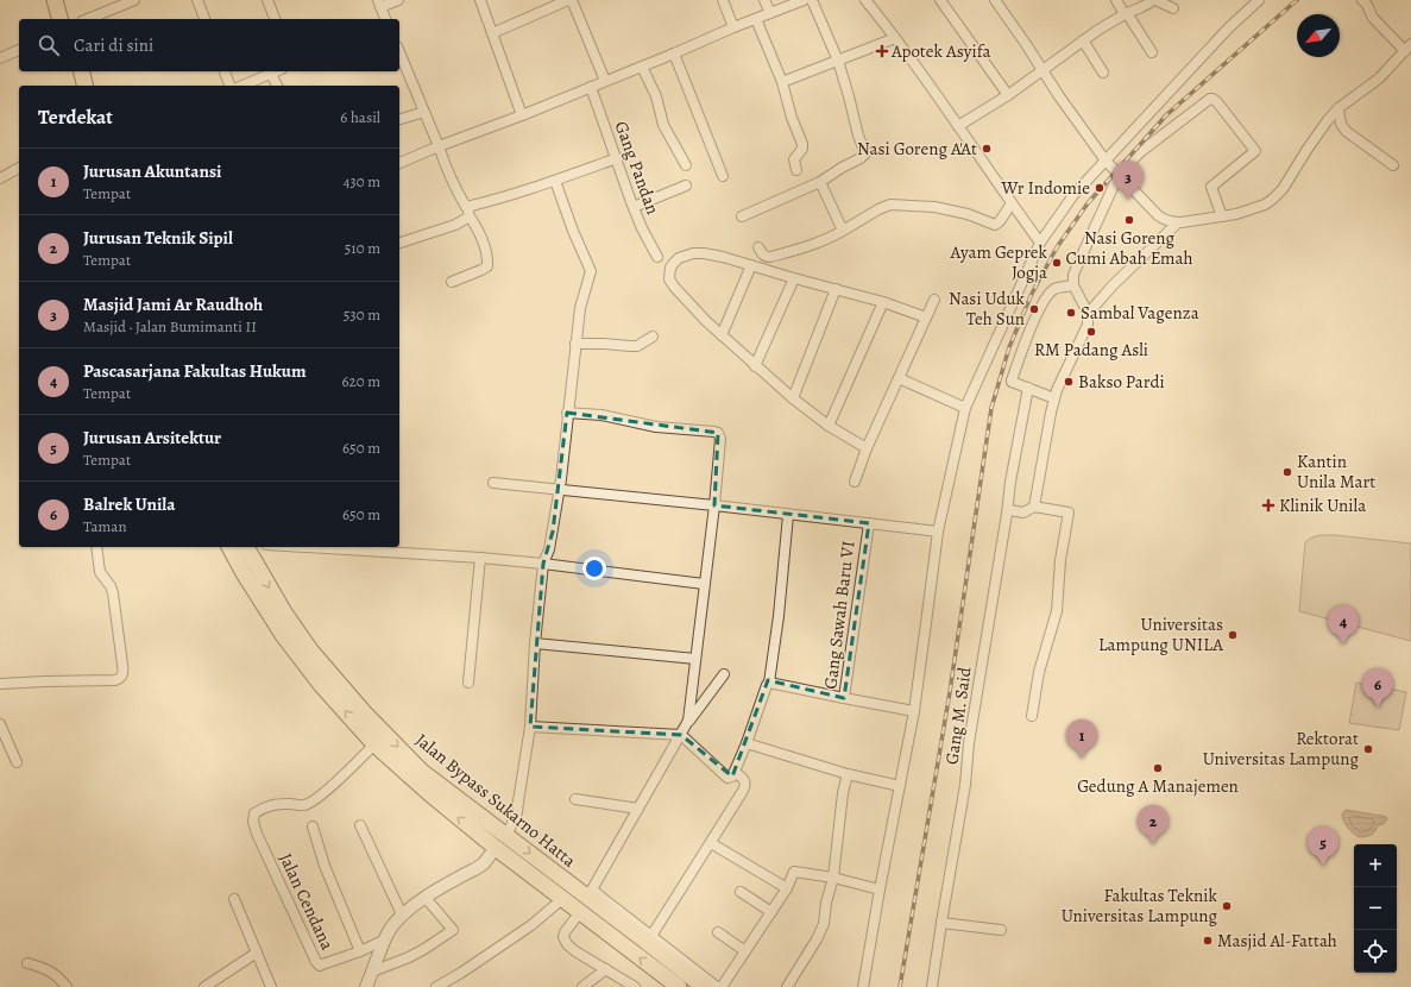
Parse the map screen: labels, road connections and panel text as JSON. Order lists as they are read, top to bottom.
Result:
{
  "streets": {
    "highway": ["Jalan Bypass Sukarno Hatta"],
    "street": [
      "Gang Pandan",
      "Gang Sawah Baru VI",
      "Gang M. Said",
      "Jalan Cendana"
    ]
  },
  "crossings": [
    ["Jalan Bypass Sukarno Hatta", "Jalan Cendana"]
  ],
  "places": {
    "health": ["Apotek Asyifa", "Klinik Unila"],
    "other": [
      "Nasi Goreng A'At",
      "Wr Indomie",
      "Nasi Goreng Cumi Abah Emah",
      "Ayam Geprek Jogja",
      "Nasi Uduk Teh Sun",
      "Sambal Vagenza",
      "RM Padang Asli",
      "Bakso Pardi",
      "Kantin Unila Mart",
      "Universitas Lampung UNILA",
      "Rektorat Universitas Lampung",
      "Gedung A Manajemen",
      "Fakultas Teknik Universitas Lampung",
      "Masjid Al-Fattah"
    ]
  },
  "north": "bottom left",
  "page": {
    "search": "Cari di sini",
    "heading": ["Terdekat", "6 hasil"],
    "list": [
      {
        "mark": "1",
        "name": "Jurusan Akuntansi",
        "note": "Tempat",
        "value": "430 m"
      },
      {
        "mark": "2",
        "name": "Jurusan Teknik Sipil",
        "note": "Tempat",
        "value": "510 m"
      },
      {
        "mark": "3",
        "name": "Masjid Jami Ar Raudhoh",
        "note": "Masjid · Jalan Bumimanti II",
        "value": "530 m"
      },
      {
        "mark": "4",
        "name": "Pascasarjana Fakultas Hukum",
        "note": "Tempat",
        "value": "620 m"
      },
      {
        "mark": "5",
        "name": "Jurusan Arsitektur",
        "note": "Tempat",
        "value": "650 m"
      },
      {
        "mark": "6",
        "name": "Balrek Unila",
        "note": "Taman",
        "value": "650 m"
      }
    ],
    "pins": [
      "3",
      "4",
      "6",
      "1",
      "2",
      "5"
    ],
    "map_buttons": ["+", "−"]
  }
}
